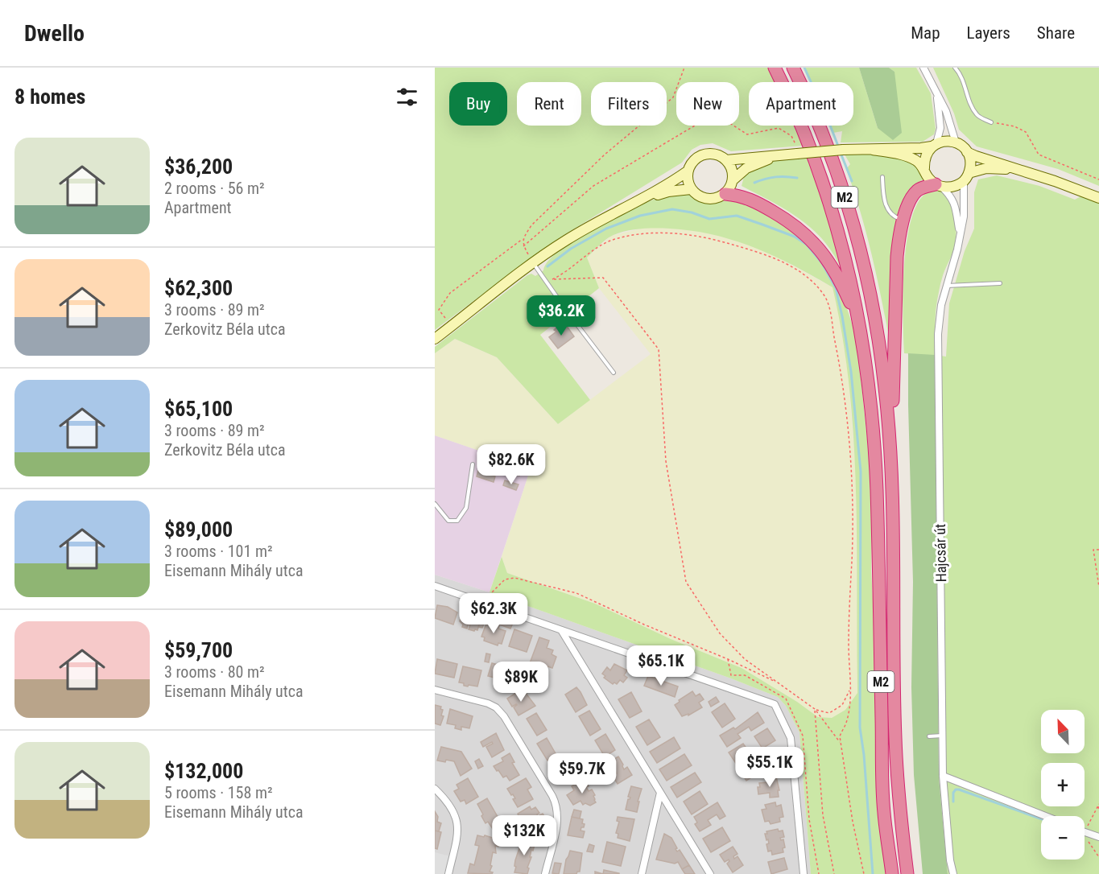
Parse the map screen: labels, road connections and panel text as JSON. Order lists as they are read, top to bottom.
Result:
{
  "streets": {
    "highway": ["M2"],
    "street": ["Hajcsár út"]
  },
  "north": "top left",
  "page": {
    "header": "Dwello",
    "nav": ["Map", "Layers", "Share"],
    "heading": "8 homes",
    "chip": [
      "Buy",
      "Rent",
      "Filters",
      "New",
      "Apartment"
    ],
    "list": [
      {
        "name": "$36,200",
        "note": "2 rooms · 56 m² · Apartment"
      },
      {
        "name": "$62,300",
        "note": "3 rooms · 89 m² · Zerkovitz Béla utca"
      },
      {
        "name": "$65,100",
        "note": "3 rooms · 89 m² · Zerkovitz Béla utca"
      },
      {
        "name": "$89,000",
        "note": "3 rooms · 101 m² · Eisemann Mihály utca"
      },
      {
        "name": "$59,700",
        "note": "3 rooms · 80 m² · Eisemann Mihály utca"
      },
      {
        "name": "$132,000",
        "note": "5 rooms · 158 m² · Eisemann Mihály utca"
      }
    ],
    "price": [
      "$36.2K",
      "$82.6K",
      "$62.3K",
      "$65.1K",
      "$89K",
      "$55.1K",
      "$59.7K",
      "$132K"
    ],
    "map_buttons": ["+", "−"]
  }
}
